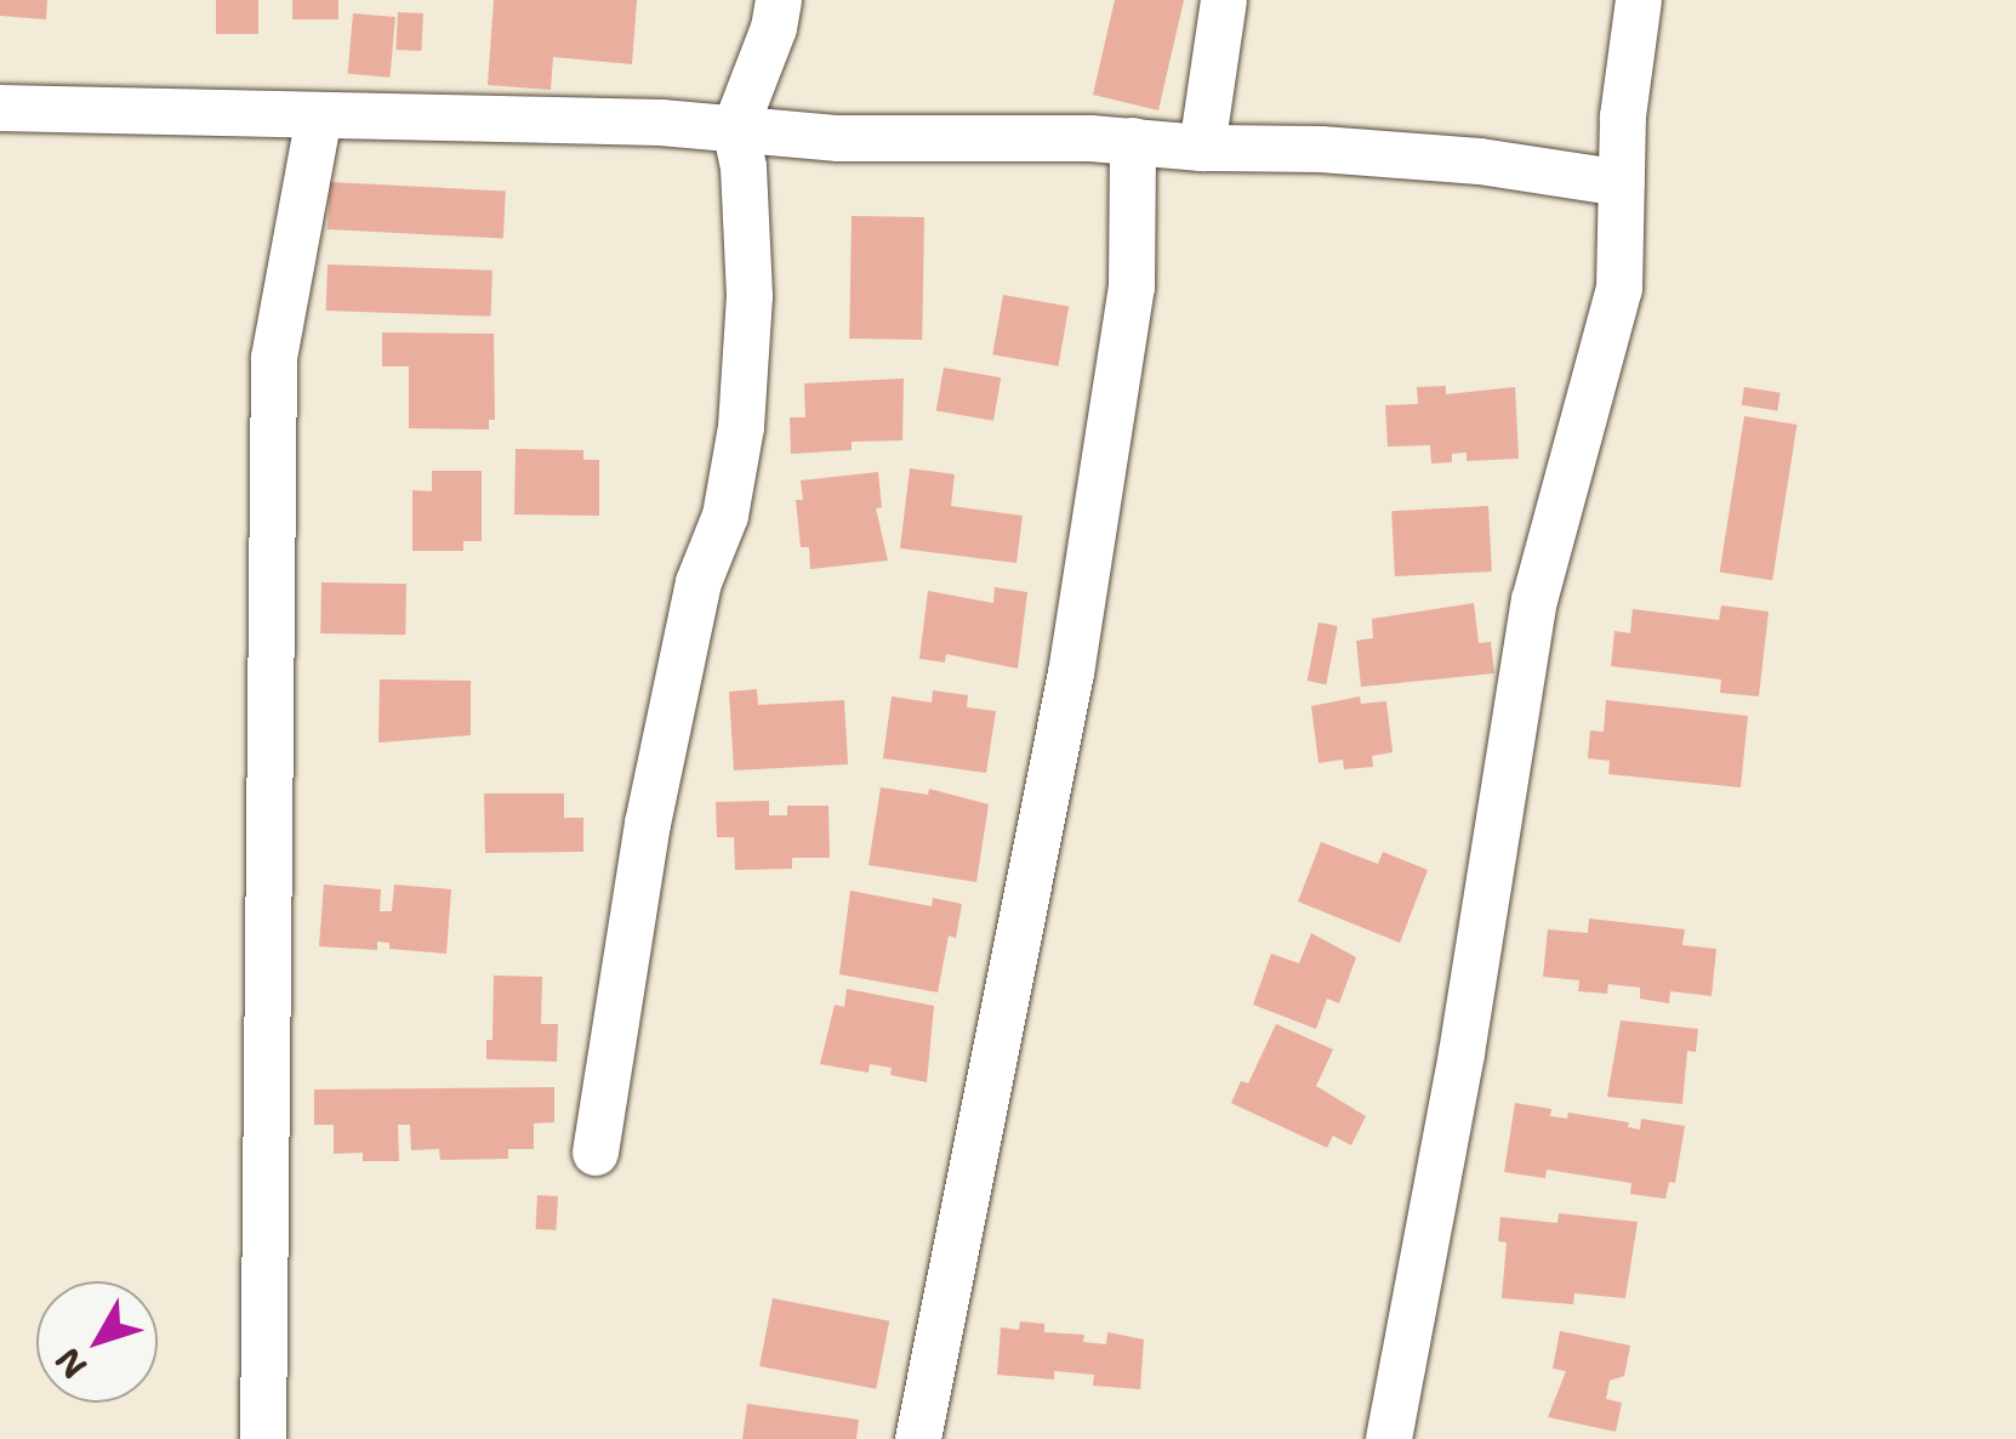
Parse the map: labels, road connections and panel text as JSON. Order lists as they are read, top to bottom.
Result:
{
  "north": "bottom left"
}
